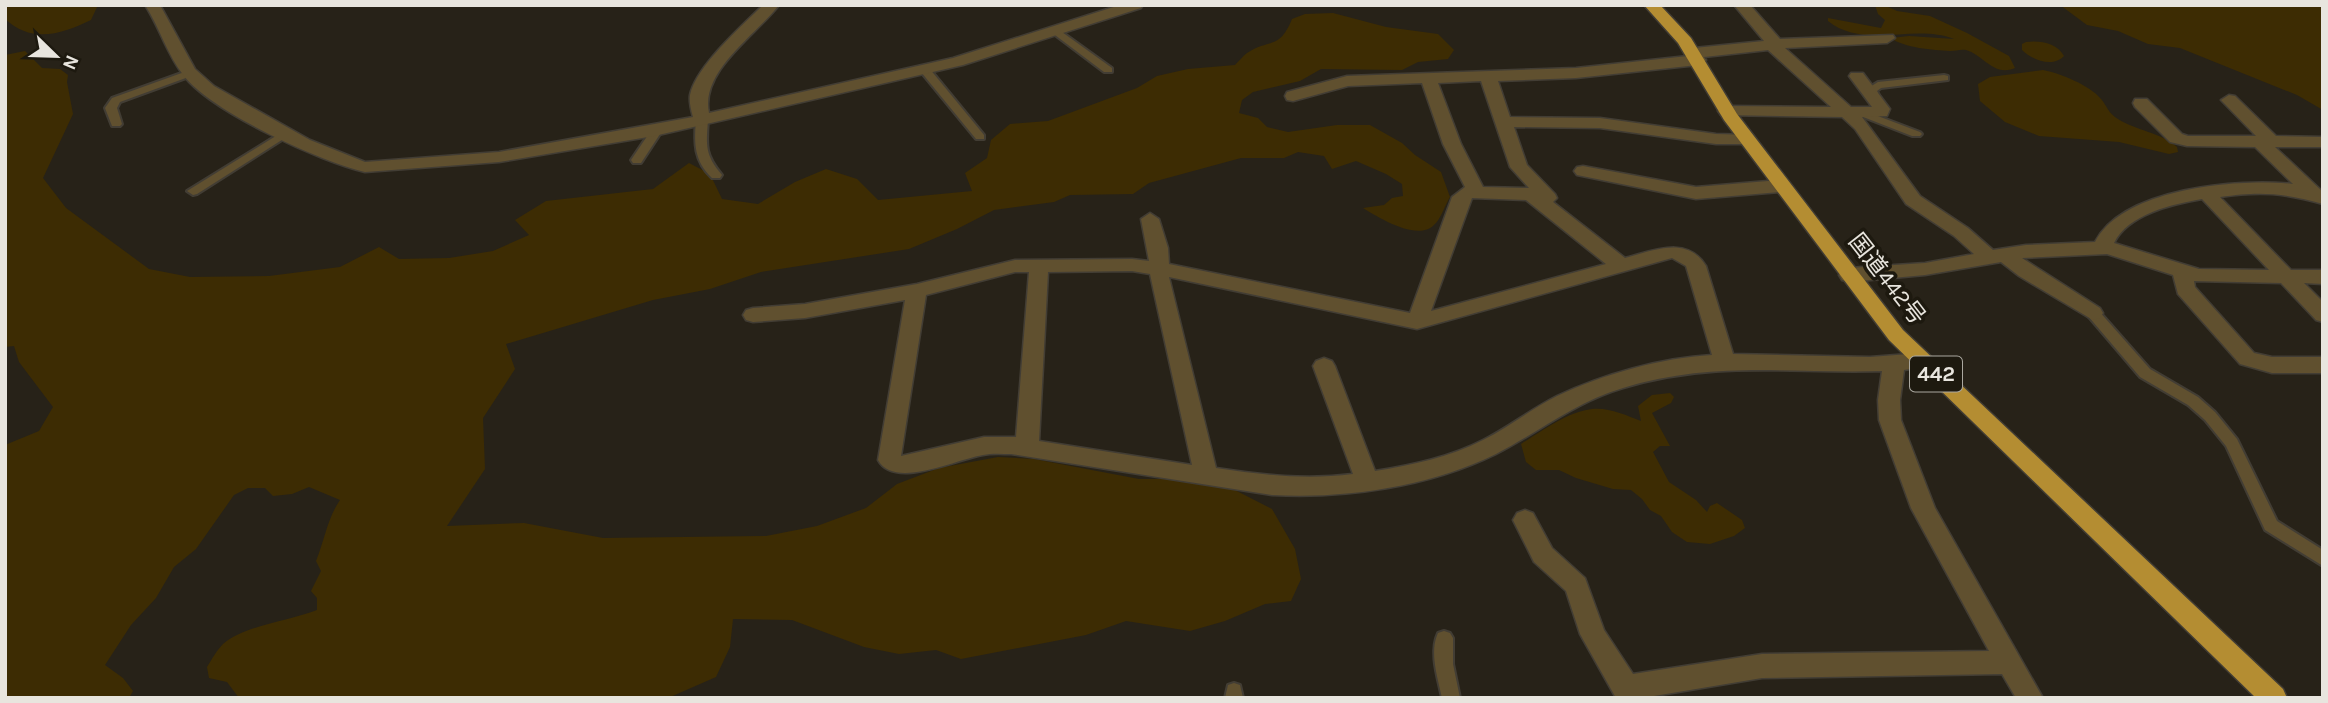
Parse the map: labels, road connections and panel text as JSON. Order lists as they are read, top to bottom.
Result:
{
  "streets": {
    "highway": ["国道442号", "442"]
  },
  "north": "bottom right"
}
